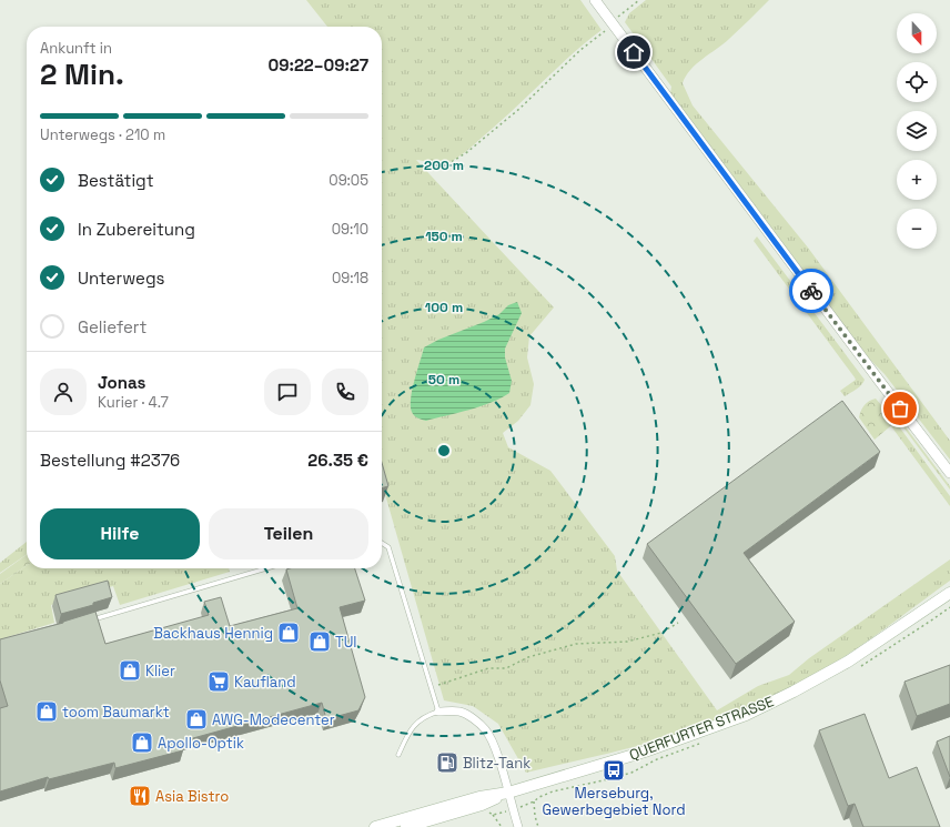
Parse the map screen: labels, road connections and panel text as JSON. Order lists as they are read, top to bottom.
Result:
{
  "streets": {
    "main road": ["QUERFURTER STRASSE"]
  },
  "places": {
    "shop": [
      "Backhaus Hennig",
      "TUI",
      "Klier",
      "toom Baumarkt",
      "AWG-Modecenter",
      "Apollo-Optik"
    ],
    "supermarket": ["Kaufland"],
    "fuel station": ["Blitz-Tank"],
    "bus stop": ["Merseburg, Gewerbegebiet Nord"],
    "restaurant": ["Asia Bistro"]
  },
  "north": "bottom",
  "page": {
    "map_buttons": ["+", "−"],
    "heading": ["2 Min.", "Ankunft in", "09:22–09:27"],
    "panel": [
      "Jonas",
      "Kurier · 4.7",
      "Bestellung #2376",
      "26.35 €"
    ],
    "bar": "Unterwegs · 210 m",
    "list": [
      ["Bestätigt", "09:05"],
      ["In Zubereitung", "09:10"],
      ["Unterwegs", "09:18"],
      "Geliefert"
    ],
    "buttons": ["Hilfe", "Teilen"]
  },
  "rings": [
    "200 m",
    "150 m",
    "100 m",
    "50 m"
  ]
}
